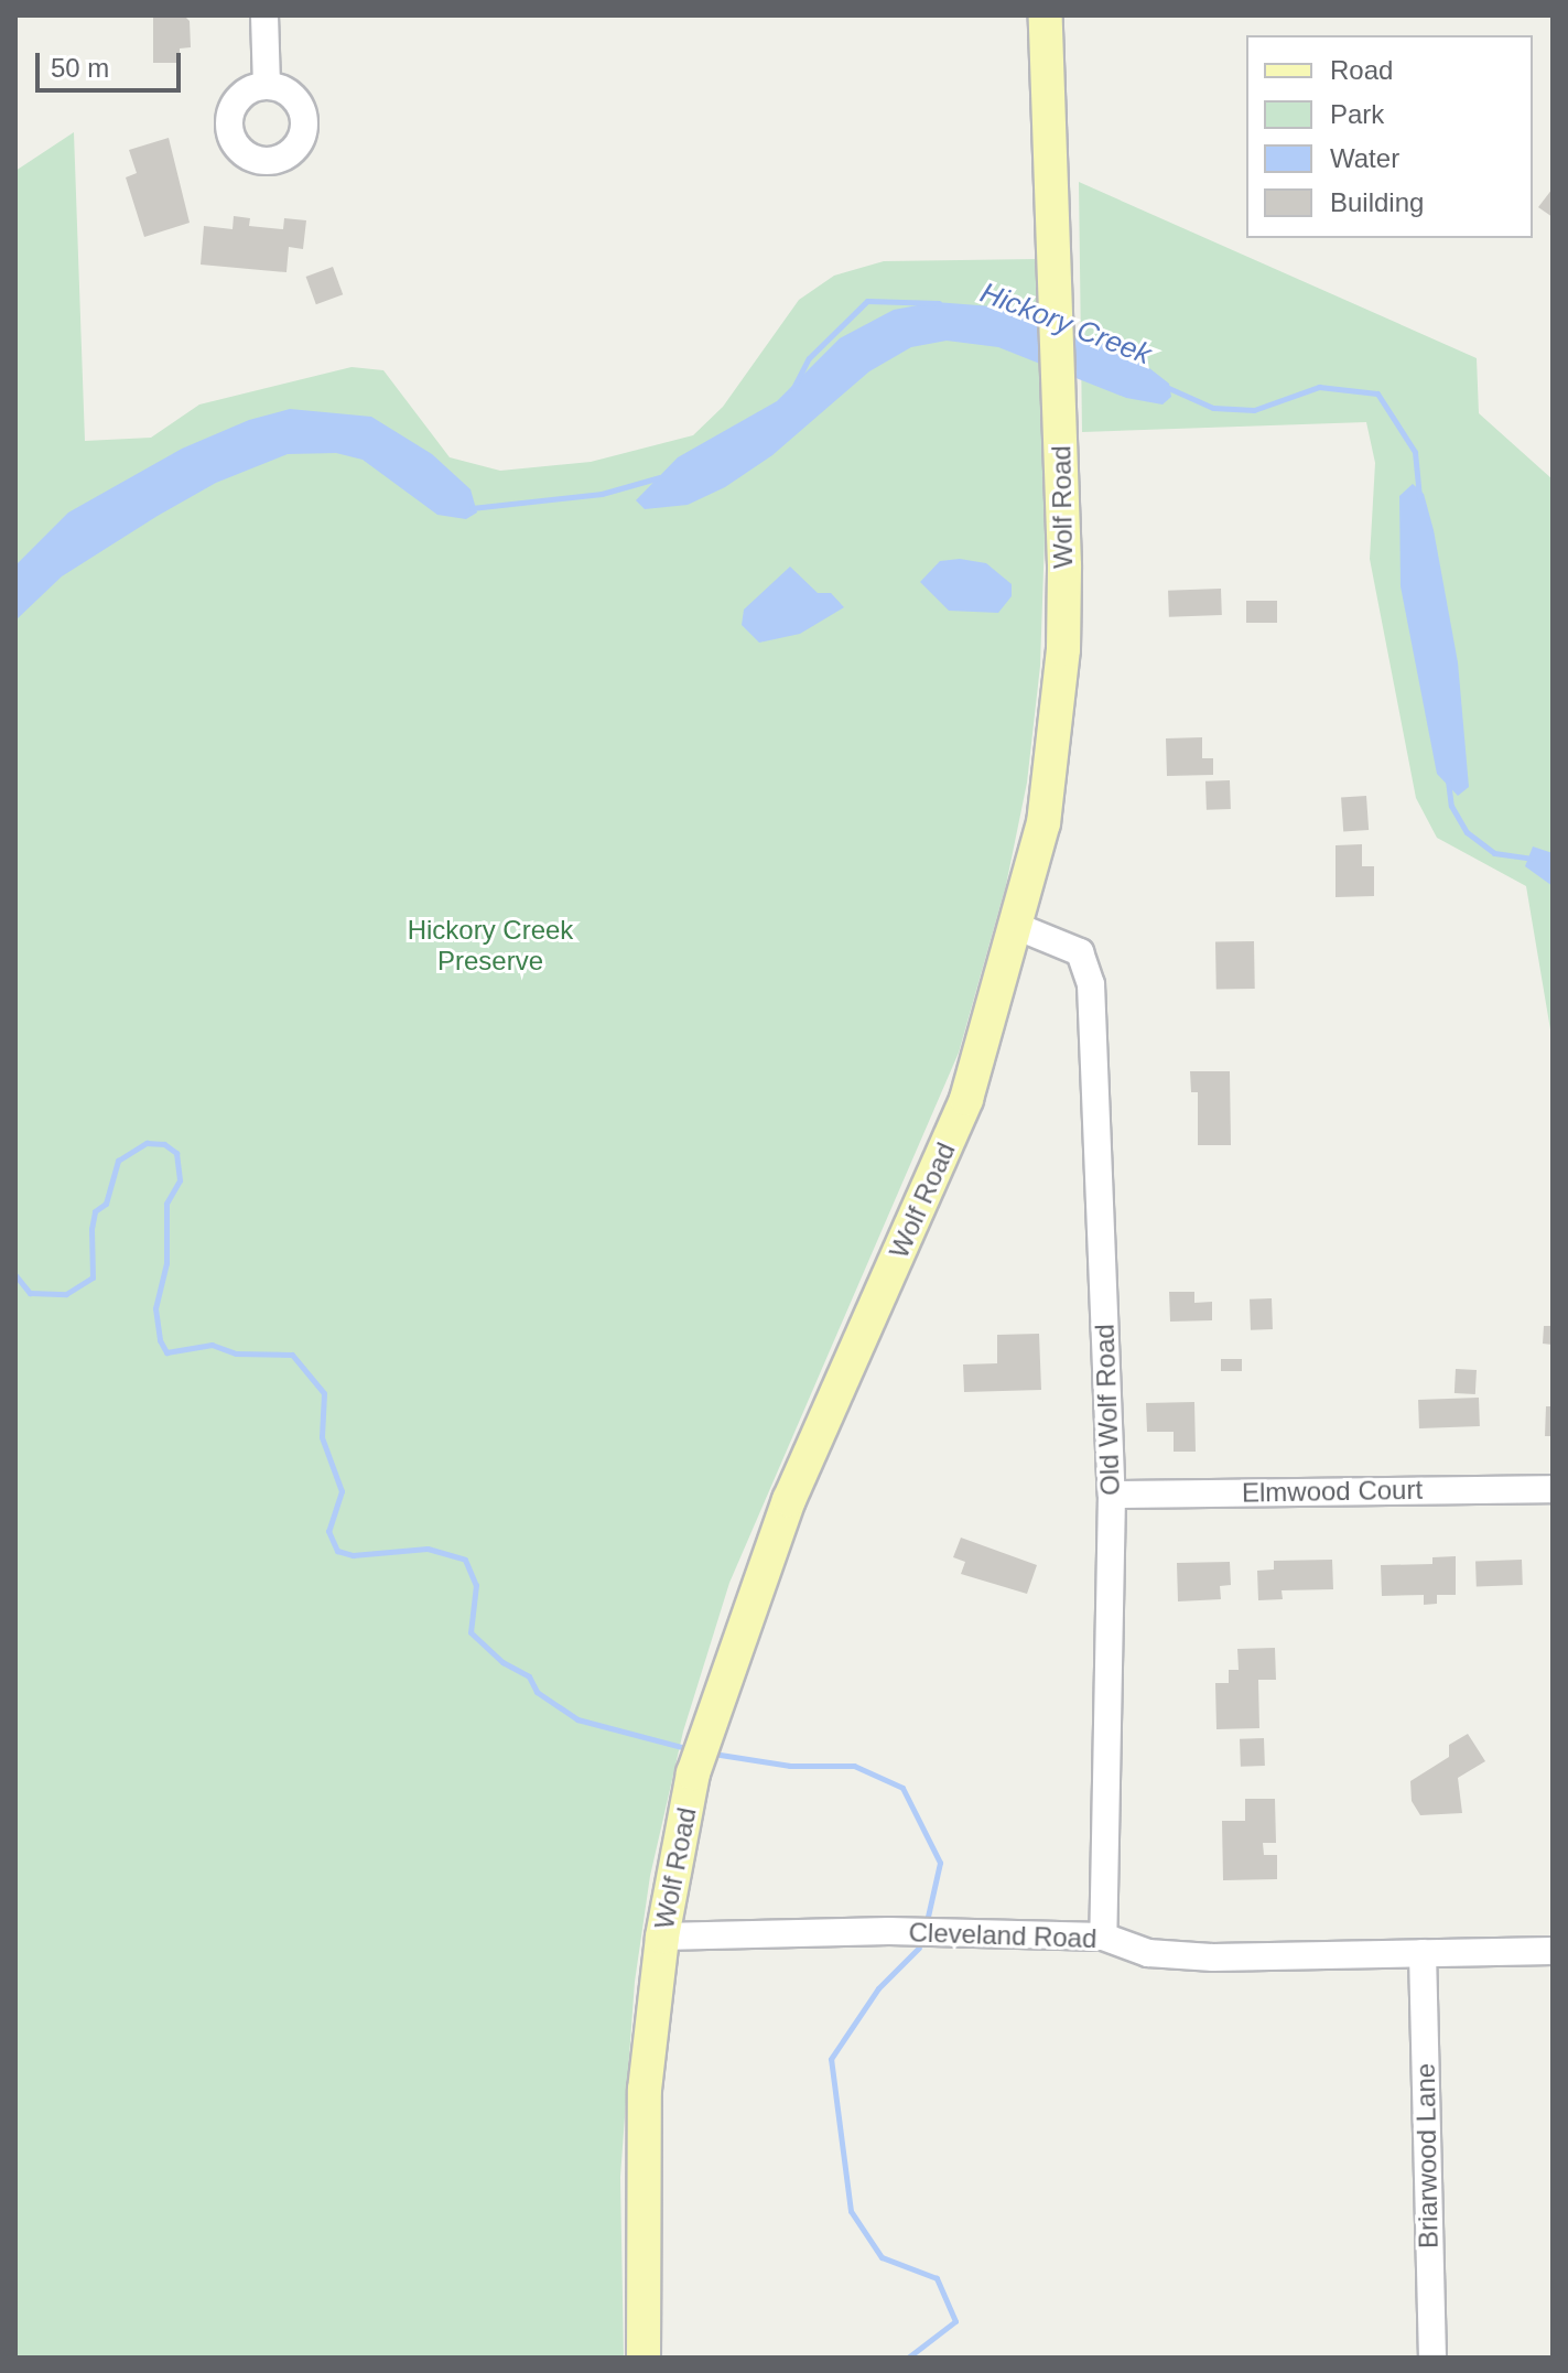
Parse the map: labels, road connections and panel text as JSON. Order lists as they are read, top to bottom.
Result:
{
  "streets": {
    "main road": ["Wolf Road"],
    "street": [
      "Old Wolf Road",
      "Elmwood Court",
      "Cleveland Road",
      "Briarwood Lane"
    ]
  },
  "crossings": [
    ["Wolf Road", "Old Wolf Road"],
    ["Wolf Road", "Cleveland Road"],
    ["Old Wolf Road", "Elmwood Court"],
    ["Old Wolf Road", "Cleveland Road"],
    ["Cleveland Road", "Briarwood Lane"]
  ],
  "water": ["Hickory Creek"],
  "parks": ["Hickory Creek Preserve"],
  "legend": [
    "Road",
    "Park",
    "Water",
    "Building"
  ],
  "scale_bar": "50 m"
}
